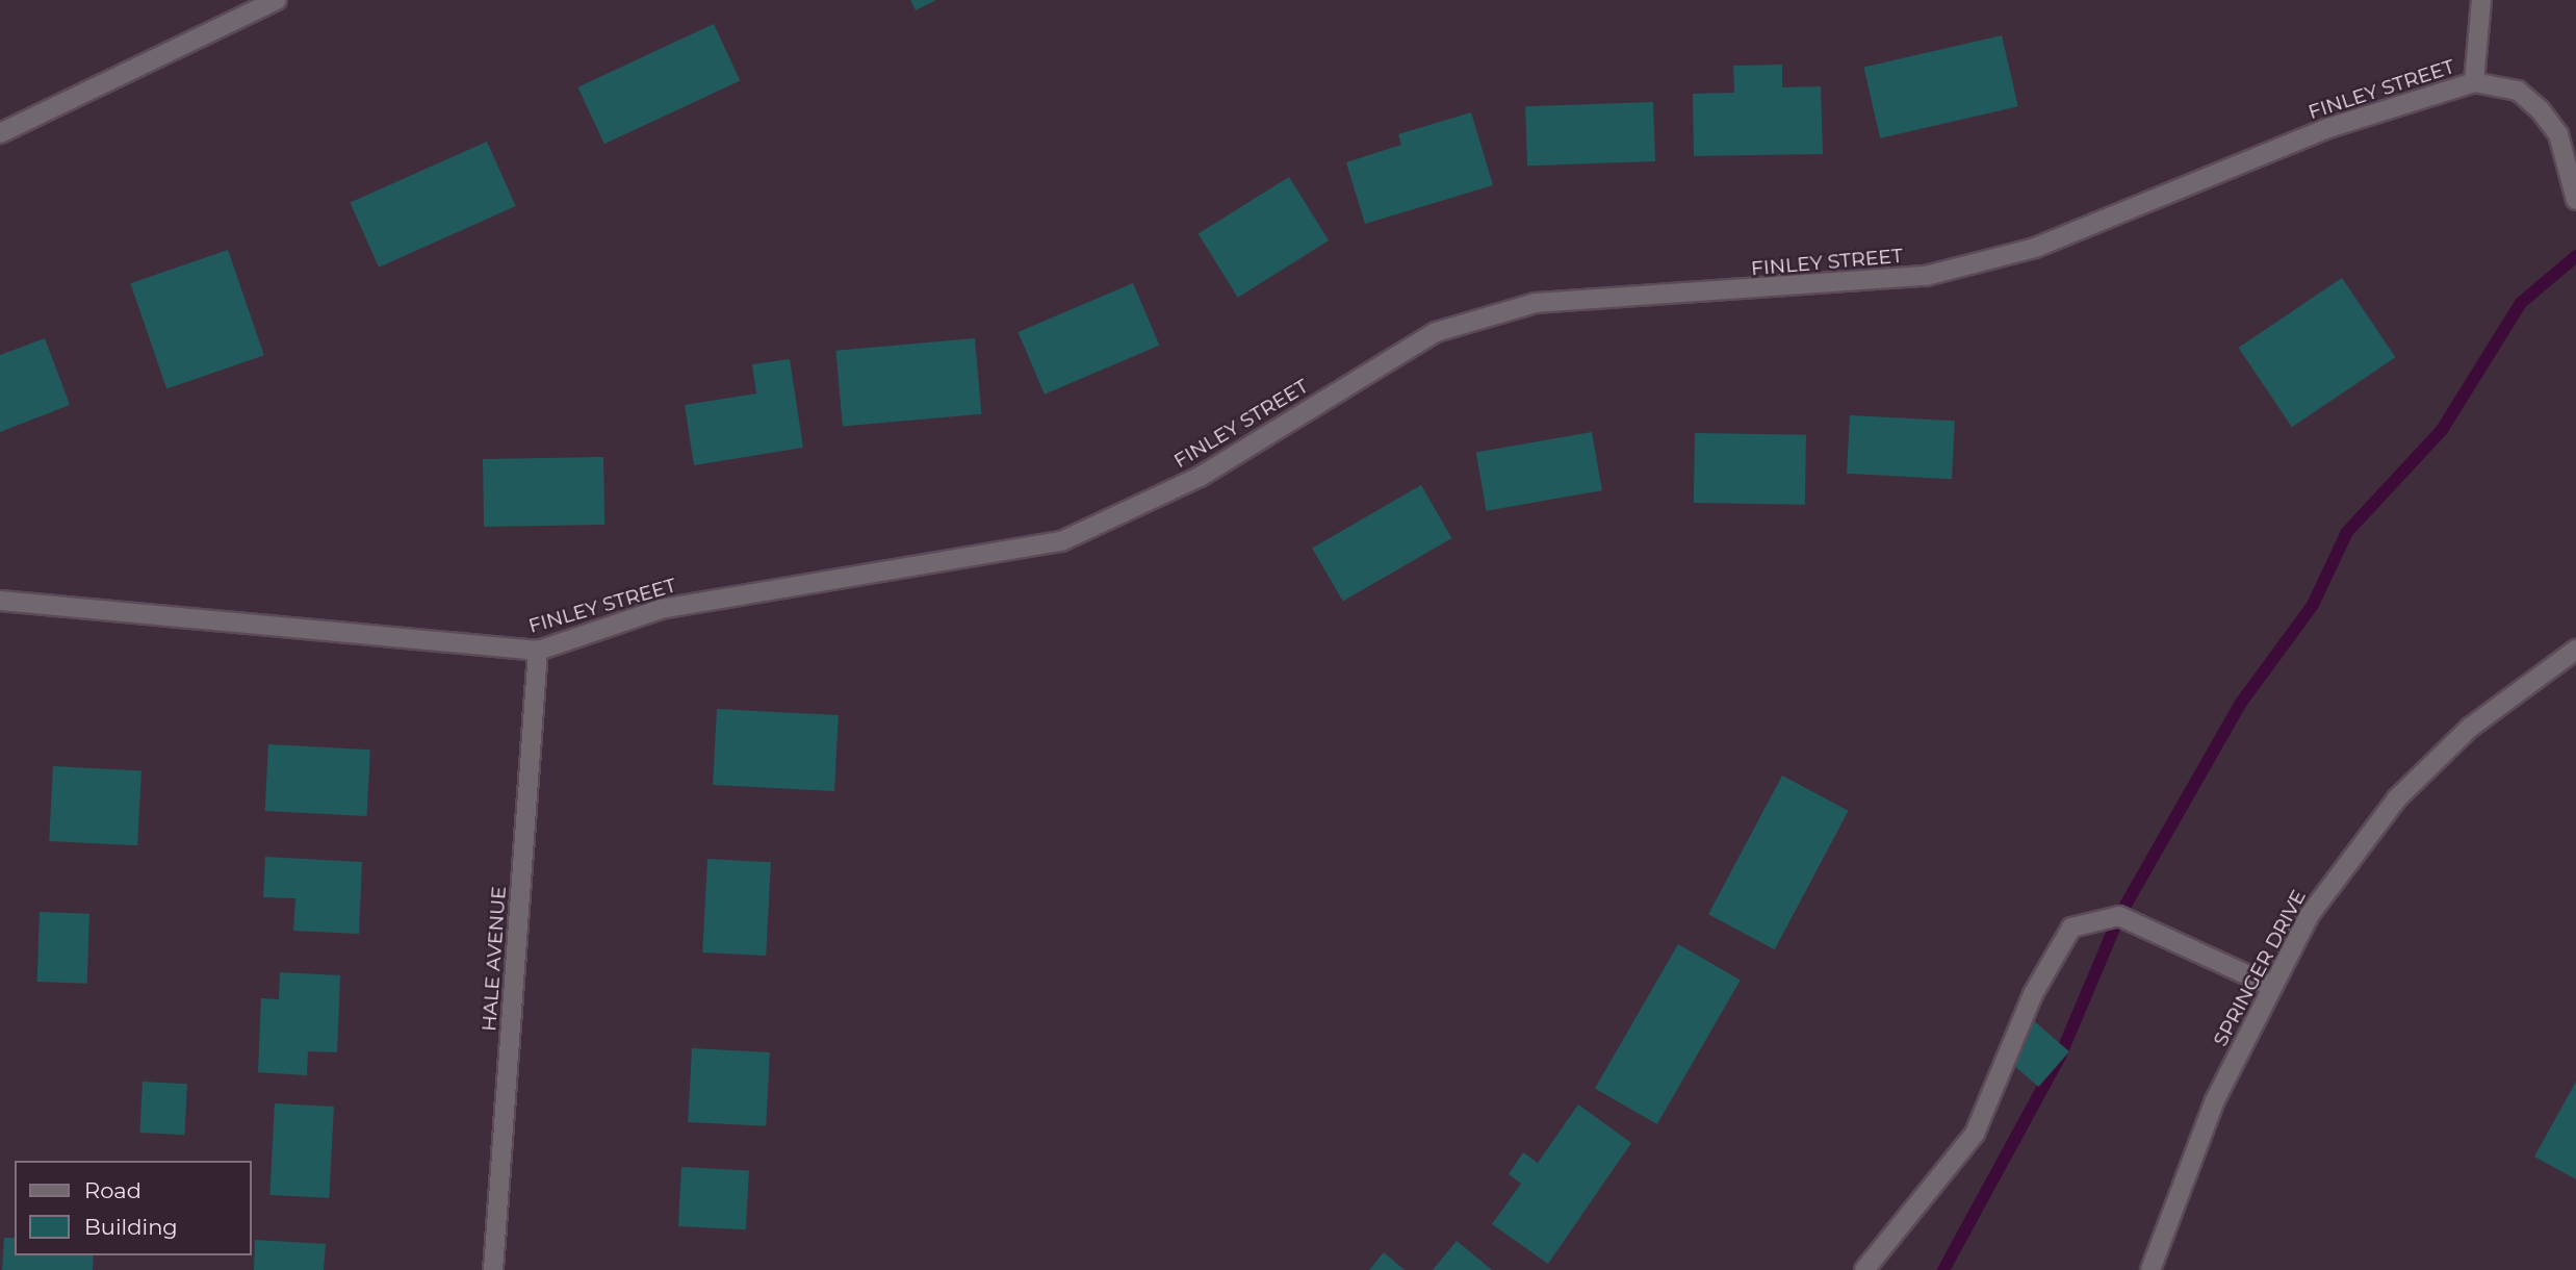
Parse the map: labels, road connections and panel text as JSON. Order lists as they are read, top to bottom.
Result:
{
  "streets": {
    "street": ["FINLEY STREET", "HALE AVENUE", "SPRINGER DRIVE"]
  },
  "crossings": [
    ["FINLEY STREET", "HALE AVENUE"]
  ],
  "legend": ["Road", "Building"]
}
